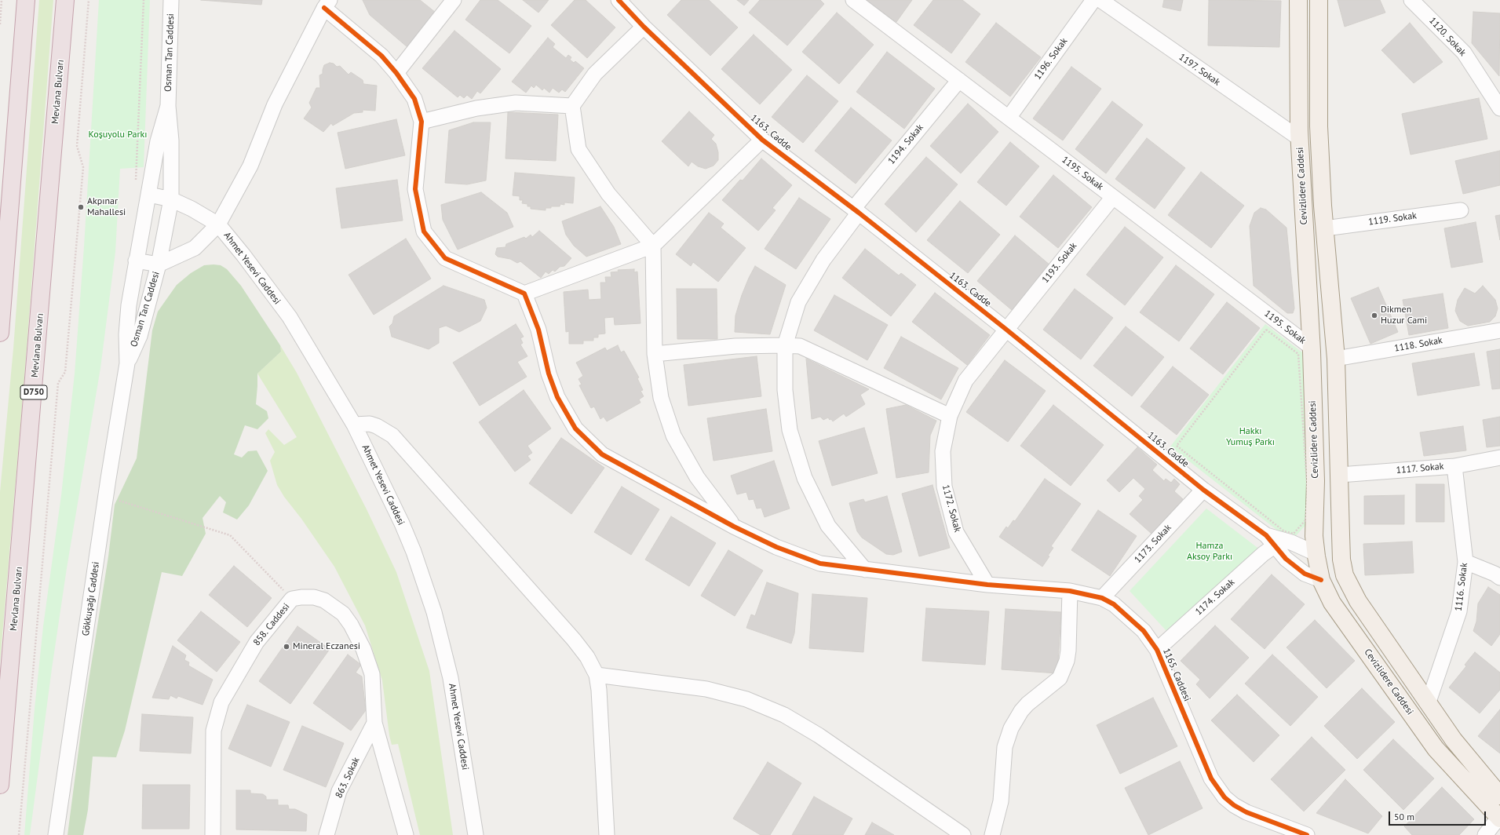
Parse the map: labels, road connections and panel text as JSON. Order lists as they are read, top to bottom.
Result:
{
  "streets": {
    "highway": ["Mevlana Bulvarı", "D750"],
    "main road": ["Cevizlidere Caddesi"],
    "street": [
      "1120. Sokak",
      "Osman Tan Caddesi",
      "1196. Sokak",
      "1197. Sokak",
      "1163. Cadde",
      "1194. Sokak",
      "1195. Sokak",
      "1119. Sokak",
      "1193. Sokak",
      "Ahmet Yesevi Caddesi",
      "1118. Sokak",
      "1117. Sokak",
      "1172. Sokak",
      "1173. Sokak",
      "1116. Sokak",
      "1174. Sokak",
      "Gökkuşağı Caddesi",
      "858. Caddesi",
      "1165. Caddesi",
      "863. Sokak"
    ]
  },
  "crossings": [
    ["Osman Tan Caddesi", "Ahmet Yesevi Caddesi"],
    ["Osman Tan Caddesi", "Gökkuşağı Caddesi"],
    ["1196. Sokak", "1195. Sokak"],
    ["1197. Sokak", "Cevizlidere Caddesi"],
    ["1163. Cadde", "1194. Sokak"],
    ["1163. Cadde", "Cevizlidere Caddesi"],
    ["1163. Cadde", "1193. Sokak"],
    ["1163. Cadde", "1172. Sokak"],
    ["1163. Cadde", "1173. Sokak"],
    ["1163. Cadde", "1174. Sokak"],
    ["1194. Sokak", "1195. Sokak"],
    ["1194. Sokak", "1165. Caddesi"],
    ["1195. Sokak", "Cevizlidere Caddesi"],
    ["1195. Sokak", "1193. Sokak"],
    ["Cevizlidere Caddesi", "1119. Sokak"],
    ["Cevizlidere Caddesi", "1118. Sokak"],
    ["Cevizlidere Caddesi", "1117. Sokak"],
    ["Cevizlidere Caddesi", "1116. Sokak"],
    ["1193. Sokak", "1172. Sokak"],
    ["1117. Sokak", "1116. Sokak"],
    ["1172. Sokak", "1165. Caddesi"],
    ["1173. Sokak", "1165. Caddesi"],
    ["1174. Sokak", "1165. Caddesi"],
    ["858. Caddesi", "863. Sokak"]
  ],
  "parks": ["Koşuyolu Parkı", "Hakkı Yumuş Parkı", "Hamza Aksoy Parkı"],
  "places": ["Akpınar Mahallesi", "Dikmen Huzur Cami", "Mineral Eczanesi"],
  "scale_bar": "50 m"
}
